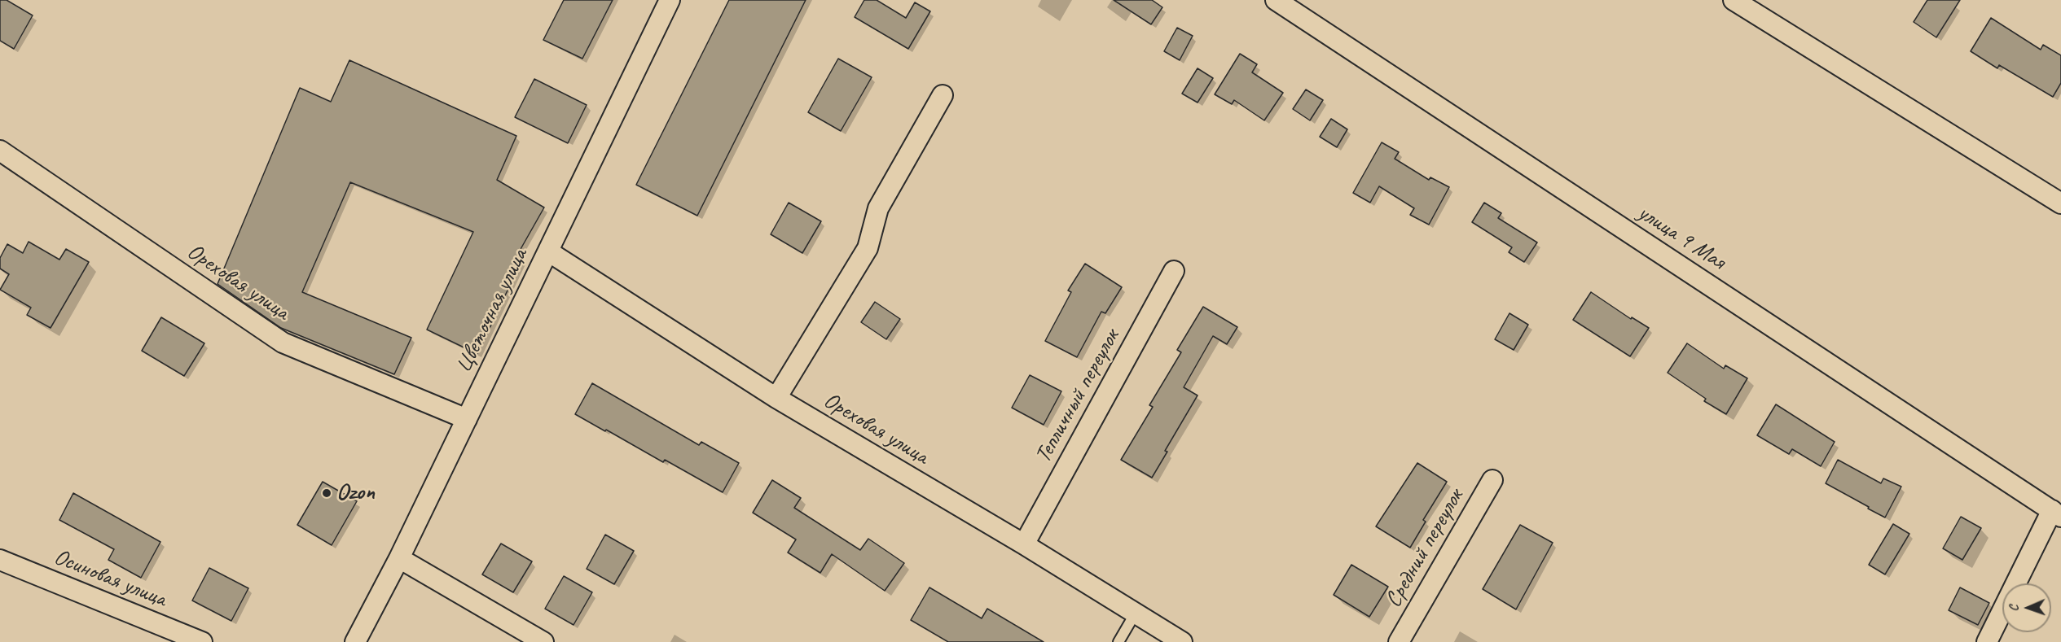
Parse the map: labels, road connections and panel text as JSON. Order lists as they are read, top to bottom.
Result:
{
  "streets": {
    "street": [
      "улица 9 Мая",
      "Ореховая улица",
      "Цветочная улица",
      "Тепличный переулок",
      "Средний переулок",
      "Осиновая улица"
    ]
  },
  "crossings": [
    ["Ореховая улица", "Цветочная улица"],
    ["Ореховая улица", "Тепличный переулок"]
  ],
  "places": ["Ozon"],
  "north": "left"
}
